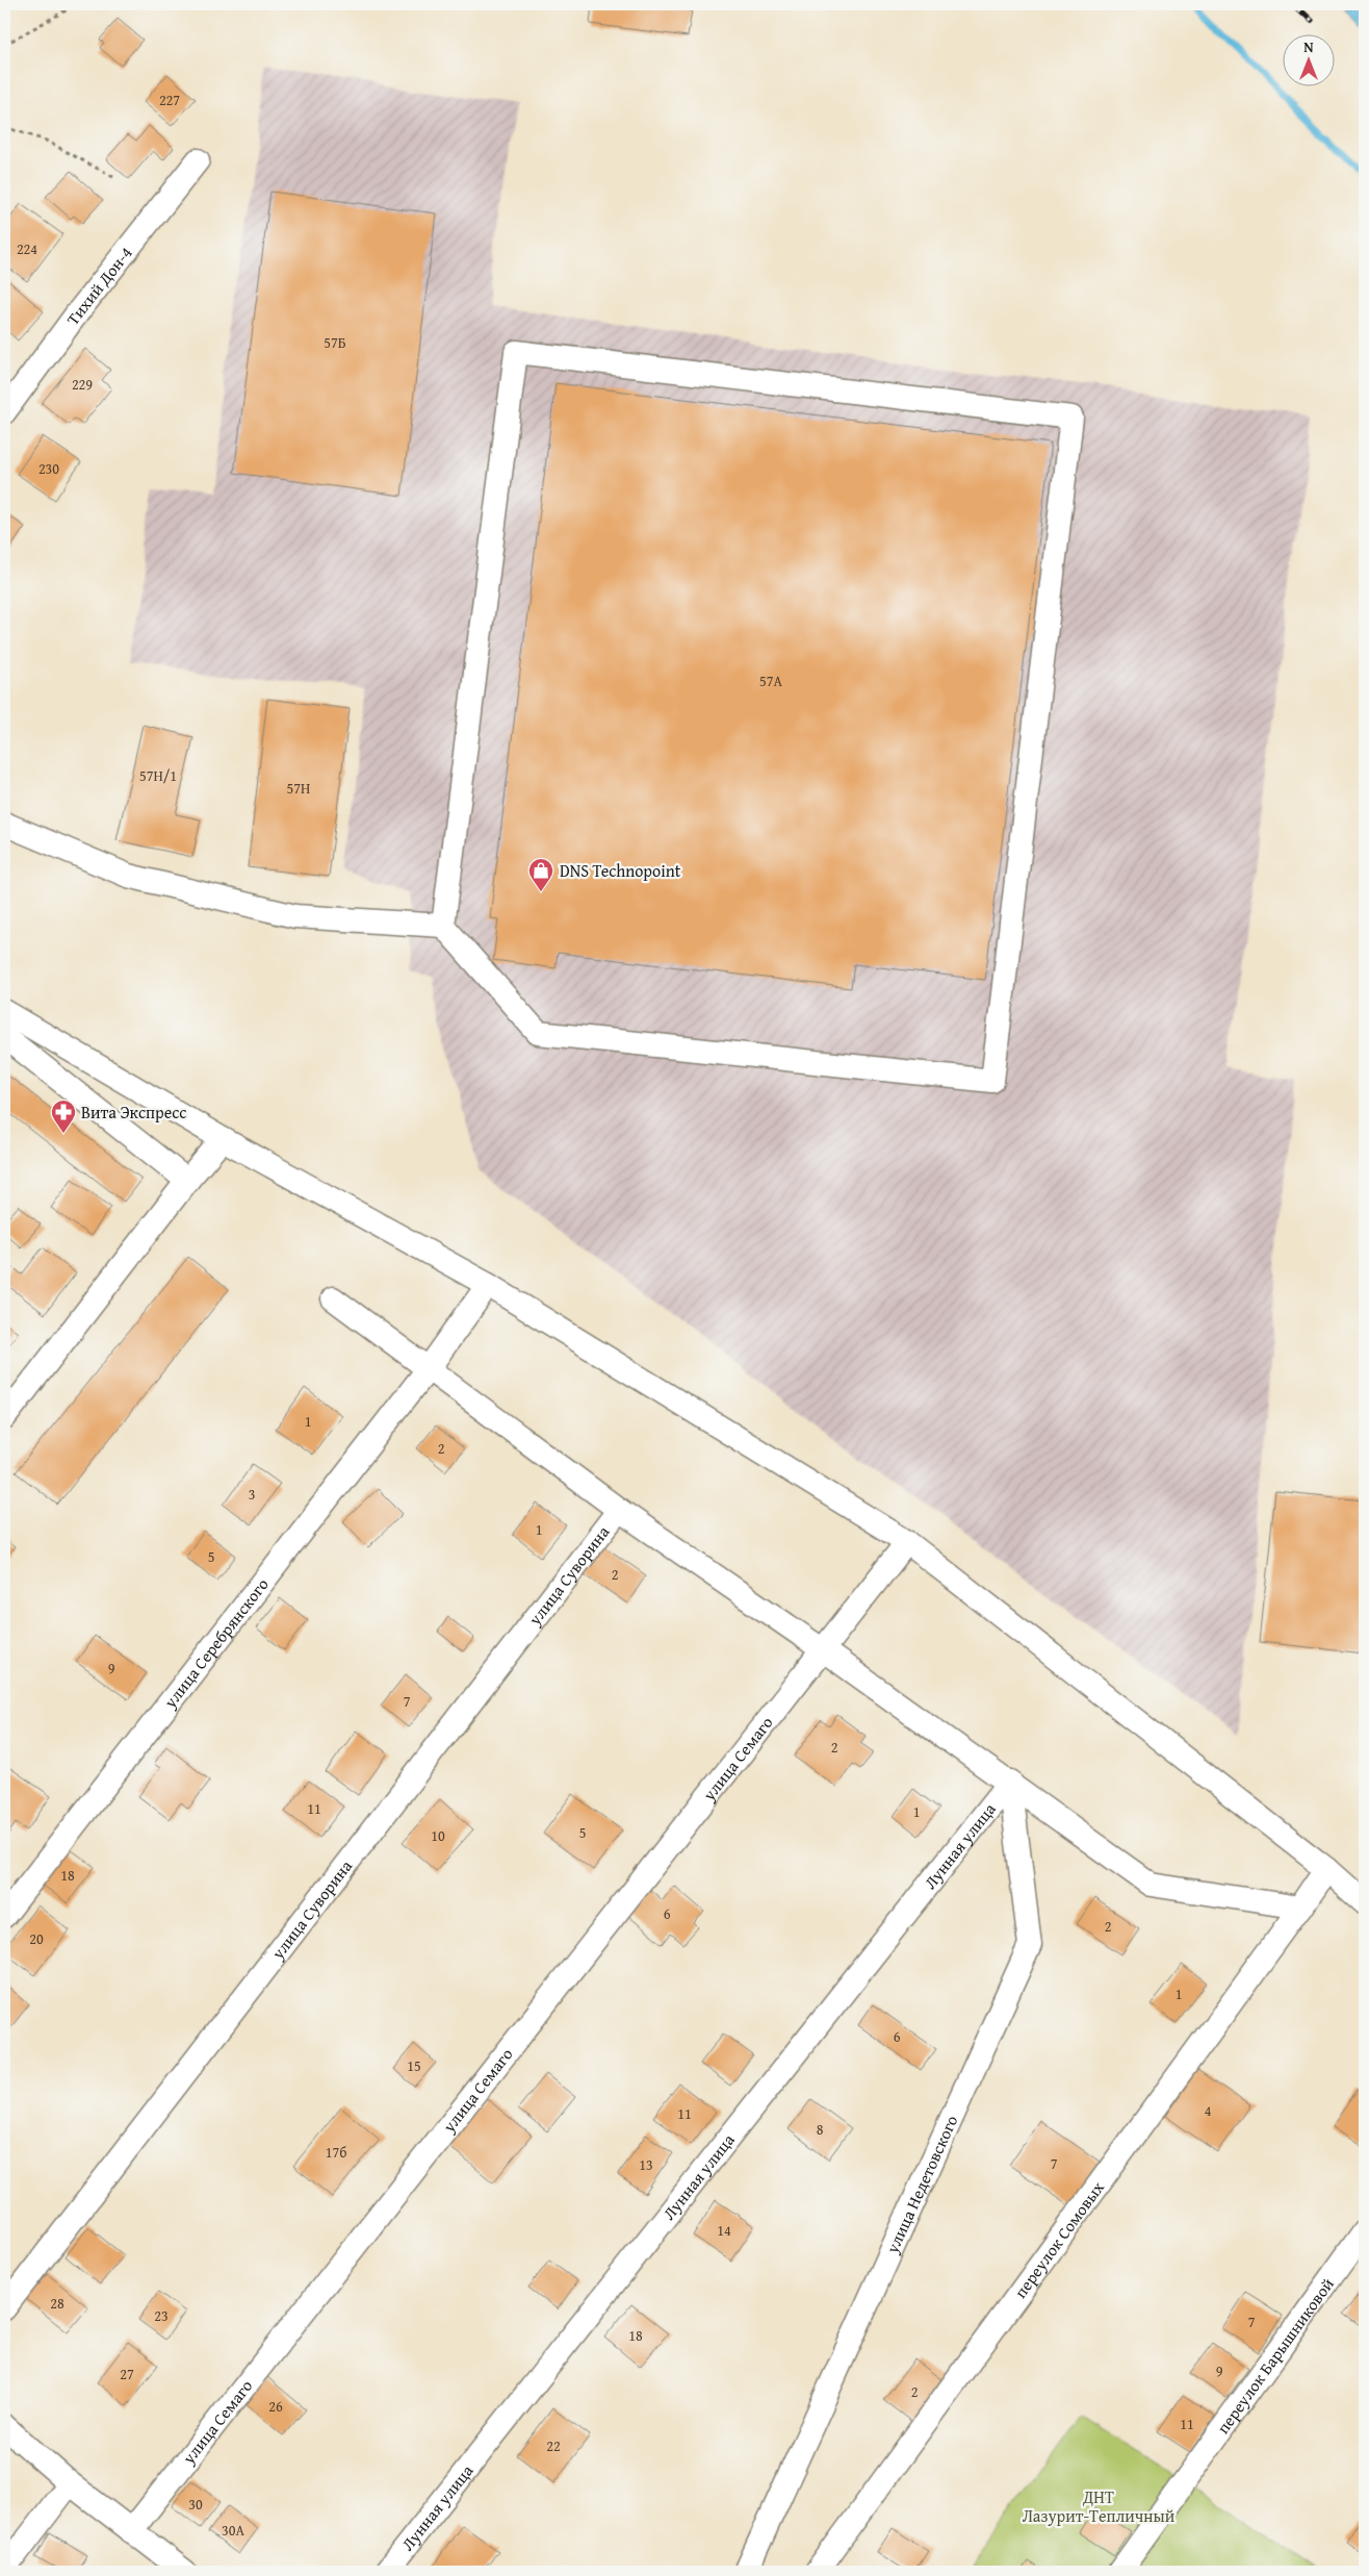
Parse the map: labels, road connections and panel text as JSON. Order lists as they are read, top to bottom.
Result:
{
  "streets": {
    "street": [
      "Тихий Дон-4",
      "улица Суворина",
      "улица Серебрянского",
      "улица Семаго",
      "Лунная улица",
      "улица Недетовского",
      "переулок Сомовых",
      "переулок Барышниковой"
    ]
  },
  "crossings": [
    ["Лунная улица", "улица Недетовского"]
  ],
  "parks": ["ДНТ Лазурит-Тепличный"],
  "places": {
    "shop": ["DNS Technopoint"],
    "pharmacy": ["Вита Экспресс"]
  },
  "house_numbers": [
    "227",
    "224",
    "57Б",
    "229",
    "230",
    "57А",
    "57Н/1",
    "57Н",
    "1",
    "2",
    "3",
    "1",
    "5",
    "2",
    "9",
    "7",
    "2",
    "11",
    "1",
    "5",
    "10",
    "18",
    "6",
    "2",
    "20",
    "1",
    "6",
    "15",
    "4",
    "11",
    "8",
    "17б",
    "7",
    "13",
    "14",
    "28",
    "23",
    "7",
    "18",
    "9",
    "27",
    "2",
    "26",
    "11",
    "22",
    "30",
    "30А"
  ],
  "north": "top"
}
